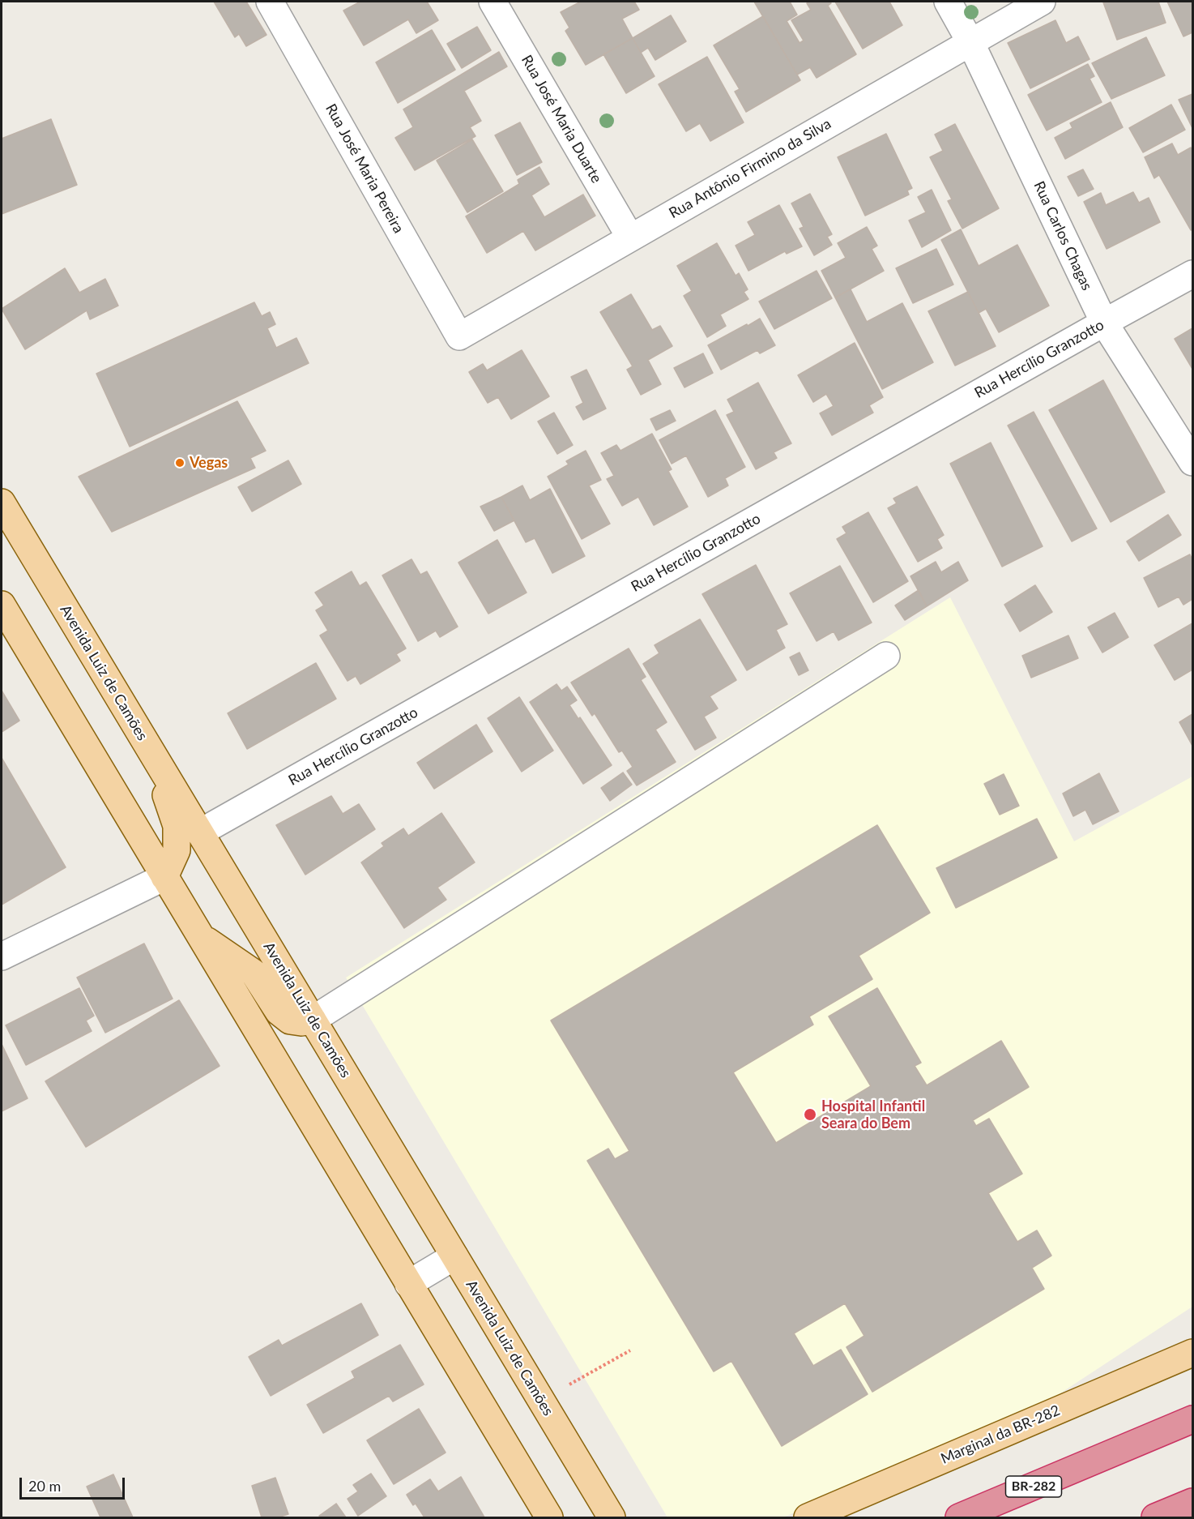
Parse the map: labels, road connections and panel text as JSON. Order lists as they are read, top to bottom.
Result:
{
  "streets": {
    "highway": ["BR-282"],
    "main road": ["Avenida Luiz de Camões", "Marginal da BR-282"],
    "street": [
      "Rua José Maria Duarte",
      "Rua José Maria Pereira",
      "Rua Antônio Firmino da Silva",
      "Rua Carlos Chagas",
      "Rua Hercílio Granzotto"
    ]
  },
  "crossings": [
    ["Rua José Maria Duarte", "Rua Antônio Firmino da Silva"],
    ["Rua José Maria Pereira", "Rua Antônio Firmino da Silva"],
    ["Rua Antônio Firmino da Silva", "Rua Carlos Chagas"],
    ["Rua Carlos Chagas", "Rua Hercílio Granzotto"],
    ["Rua Hercílio Granzotto", "Avenida Luiz de Camões"]
  ],
  "places": ["Vegas", "Hospital Infantil Seara do Bem"],
  "scale_bar": "20 m"
}
